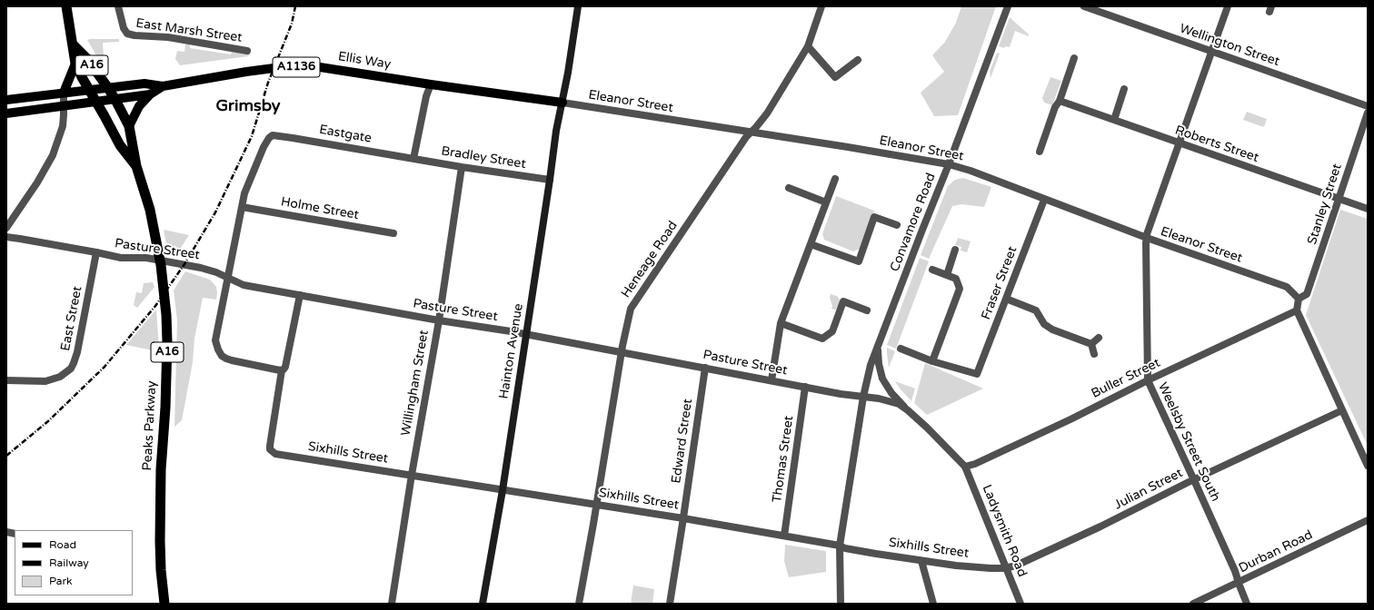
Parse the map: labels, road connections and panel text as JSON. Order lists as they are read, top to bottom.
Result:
{
  "streets": {
    "highway": ["A16", "Peaks Parkway"],
    "main road": ["Ellis Way", "A1136", "Hainton Avenue"],
    "street": [
      "East Marsh Street",
      "Wellington Street",
      "Eleanor Street",
      "Eastgate",
      "Roberts Street",
      "Bradley Street",
      "Stanley Street",
      "Holme Street",
      "Convamore Road",
      "Pasture Street",
      "Heneage Road",
      "Fraser Street",
      "East Street",
      "Buller Street",
      "Willingham Street",
      "Edward Street",
      "Weelsby Street South",
      "Sixhills Street",
      "Thomas Street",
      "Julian Street",
      "Ladysmith Road",
      "Durban Road"
    ]
  },
  "crossings": [
    ["Wellington Street", "Weelsby Street South"],
    ["Ellis Way", "A16"],
    ["Ellis Way", "A1136"],
    ["Ellis Way", "Eleanor Street"],
    ["Ellis Way", "Hainton Avenue"],
    ["Ellis Way", "Peaks Parkway"],
    ["A16", "Peaks Parkway"],
    ["Eleanor Street", "Stanley Street"],
    ["Eleanor Street", "Convamore Road"],
    ["Eleanor Street", "Heneage Road"],
    ["Eleanor Street", "Fraser Street"],
    ["Eleanor Street", "Hainton Avenue"],
    ["Eleanor Street", "Weelsby Street South"],
    ["Eastgate", "Bradley Street"],
    ["Eastgate", "Holme Street"],
    ["Roberts Street", "Stanley Street"],
    ["Roberts Street", "Weelsby Street South"],
    ["Bradley Street", "Hainton Avenue"],
    ["Bradley Street", "Willingham Street"],
    ["Convamore Road", "Pasture Street"],
    ["Convamore Road", "Sixhills Street"],
    ["Pasture Street", "Heneage Road"],
    ["Pasture Street", "East Street"],
    ["Pasture Street", "Hainton Avenue"],
    ["Pasture Street", "Buller Street"],
    ["Pasture Street", "Willingham Street"],
    ["Pasture Street", "Edward Street"],
    ["Pasture Street", "Thomas Street"],
    ["Pasture Street", "Ladysmith Road"],
    ["Heneage Road", "Sixhills Street"],
    ["Hainton Avenue", "Sixhills Street"],
    ["Buller Street", "Weelsby Street South"],
    ["Buller Street", "Ladysmith Road"],
    ["Willingham Street", "Sixhills Street"],
    ["Edward Street", "Sixhills Street"],
    ["Weelsby Street South", "Julian Street"],
    ["Weelsby Street South", "Durban Road"],
    ["Sixhills Street", "Thomas Street"],
    ["Sixhills Street", "Julian Street"],
    ["Sixhills Street", "Ladysmith Road"],
    ["Julian Street", "Ladysmith Road"]
  ],
  "districts": ["Grimsby"],
  "legend": ["Road", "Railway", "Park"]
}
